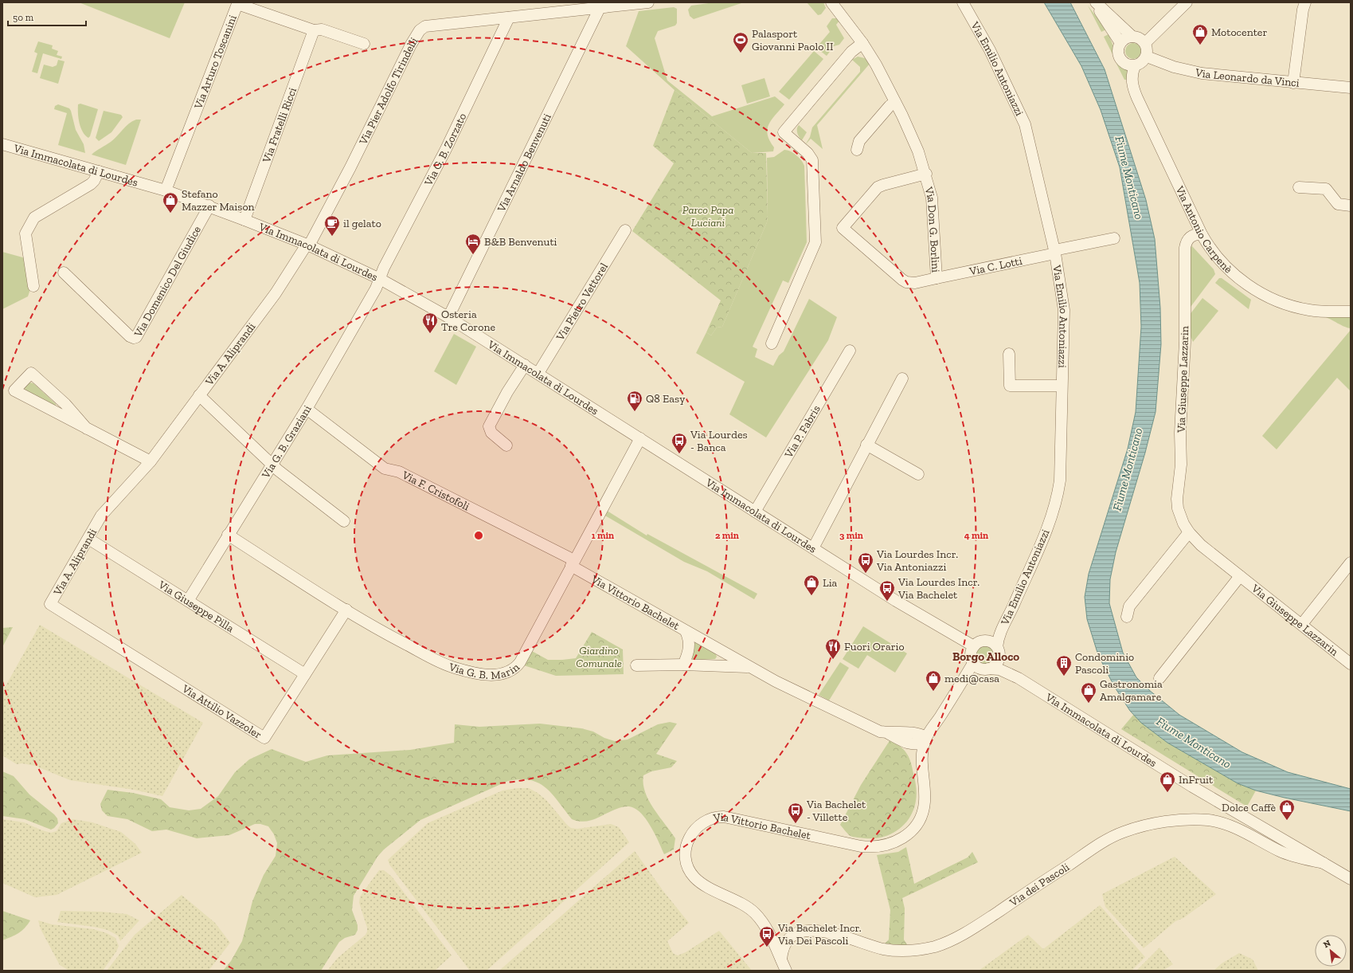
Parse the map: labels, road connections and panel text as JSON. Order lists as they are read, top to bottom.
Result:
{
  "streets": {
    "street": [
      "Via Arturo Toscanini",
      "Via Emilio Antoniazzi",
      "Via Leonardo da Vinci",
      "Via Pier Adolfo Tirindelli",
      "Via Fratelli Ricci",
      "Via G. B. Zorzato",
      "Via Arnaldo Benvenuti",
      "Via Immacolata di Lourdes",
      "Via Antonio Carpenè",
      "Via Don G. Borlini",
      "Via C. Lotti",
      "Via Domenico Del Giudice",
      "Via Pietro Vettorel",
      "Via A. Aliprandi",
      "Via Giuseppe Lazzarin",
      "Via P. Fabris",
      "Via G. B. Graziani",
      "Via F. Cristofoli",
      "Via Vittorio Bachelet",
      "Via Giuseppe Pilla",
      "Via G. B. Marin",
      "Via Attilio Vazzoler",
      "Via dei Pascoli"
    ]
  },
  "crossings": [
    ["Via Arturo Toscanini", "Via Fratelli Ricci"],
    ["Via Arturo Toscanini", "Via Immacolata di Lourdes"],
    ["Via Emilio Antoniazzi", "Via Immacolata di Lourdes"],
    ["Via Emilio Antoniazzi", "Via C. Lotti"],
    ["Via Emilio Antoniazzi", "Via Vittorio Bachelet"],
    ["Via Leonardo da Vinci", "Via Antonio Carpenè"],
    ["Via Pier Adolfo Tirindelli", "Via G. B. Zorzato"],
    ["Via Pier Adolfo Tirindelli", "Via Arnaldo Benvenuti"],
    ["Via Pier Adolfo Tirindelli", "Via Immacolata di Lourdes"],
    ["Via Pier Adolfo Tirindelli", "Via A. Aliprandi"],
    ["Via Fratelli Ricci", "Via Immacolata di Lourdes"],
    ["Via G. B. Zorzato", "Via Immacolata di Lourdes"],
    ["Via G. B. Zorzato", "Via G. B. Graziani"],
    ["Via Arnaldo Benvenuti", "Via Immacolata di Lourdes"],
    ["Via Immacolata di Lourdes", "Via Domenico Del Giudice"],
    ["Via Immacolata di Lourdes", "Via Pietro Vettorel"],
    ["Via Immacolata di Lourdes", "Via A. Aliprandi"],
    ["Via Immacolata di Lourdes", "Via P. Fabris"],
    ["Via Immacolata di Lourdes", "Via G. B. Graziani"],
    ["Via Immacolata di Lourdes", "Via Vittorio Bachelet"],
    ["Via Immacolata di Lourdes", "Via G. B. Marin"],
    ["Via Immacolata di Lourdes", "Via dei Pascoli"],
    ["Via Antonio Carpenè", "Via Giuseppe Lazzarin"],
    ["Via Don G. Borlini", "Via C. Lotti"],
    ["Via A. Aliprandi", "Via Giuseppe Pilla"],
    ["Via A. Aliprandi", "Via Attilio Vazzoler"],
    ["Via G. B. Graziani", "Via F. Cristofoli"],
    ["Via G. B. Graziani", "Via Giuseppe Pilla"],
    ["Via G. B. Graziani", "Via G. B. Marin"],
    ["Via F. Cristofoli", "Via Vittorio Bachelet"],
    ["Via F. Cristofoli", "Via G. B. Marin"],
    ["Via Vittorio Bachelet", "Via G. B. Marin"],
    ["Via Vittorio Bachelet", "Via dei Pascoli"],
    ["Via Giuseppe Pilla", "Via Attilio Vazzoler"],
    ["Via G. B. Marin", "Via Attilio Vazzoler"]
  ],
  "districts": ["Borgo Alloco"],
  "water": ["Fiume Monticano"],
  "parks": ["Parco Papa Luciani", "Giardino Comunale"],
  "places": {
    "shop": [
      "Motocenter",
      "Stefano Mazzer Maison",
      "Lia",
      "medi@casa",
      "Gastronomia Amalgamare",
      "InFruit",
      "Dolce Caffè"
    ],
    "sports": ["Palasport Giovanni Paolo II"],
    "cafe": ["il gelato"],
    "hotel": ["B&B Benvenuti"],
    "restaurant": ["Osteria Tre Corone", "Fuori Orario"],
    "fuel station": ["Q8 Easy"],
    "bus stop": [
      "Via Lourdes - Banca",
      "Via Lourdes Incr. Via Antoniazzi",
      "Via Lourdes Incr. Via Bachelet",
      "Via Bachelet - Villette",
      "Via Bachelet Incr. Via Dei Pascoli"
    ],
    "building": ["Condominio Pascoli"]
  },
  "scale_bar": "50 m",
  "north": "top left",
  "rings": [
    "1 min",
    "2 min",
    "3 min",
    "4 min"
  ]
}
